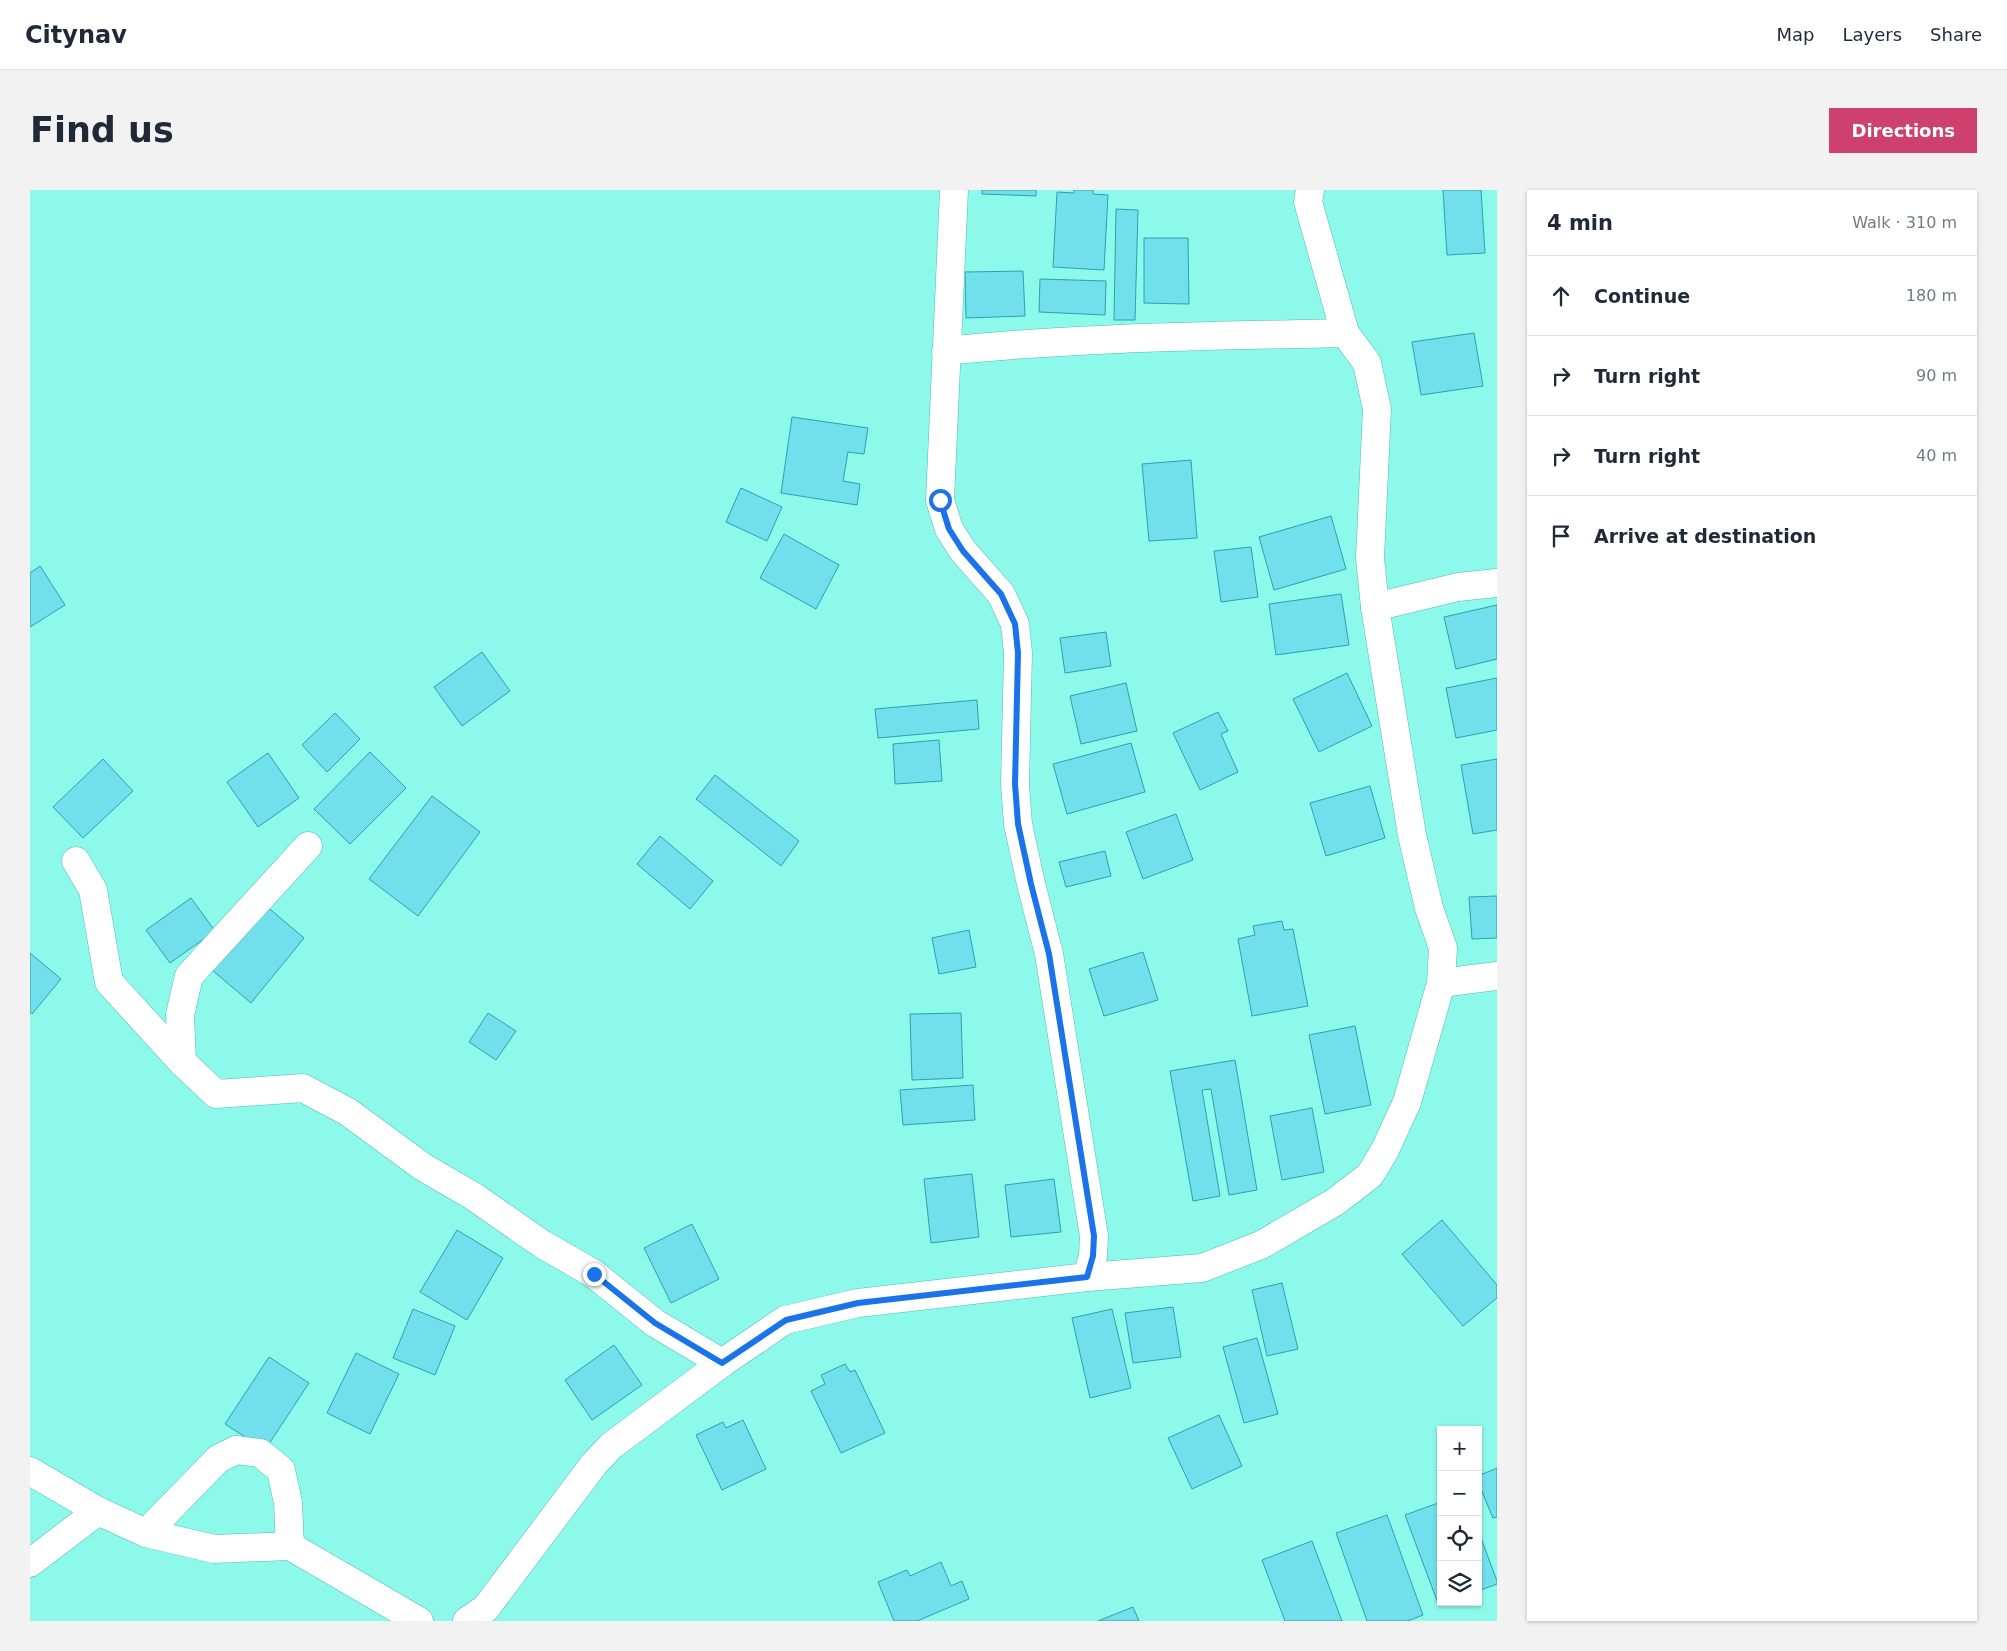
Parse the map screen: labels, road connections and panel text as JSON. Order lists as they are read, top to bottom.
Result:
{
  "page": {
    "header": "Citynav",
    "nav": ["Map", "Layers", "Share"],
    "buttons": "Directions",
    "title": "Find us",
    "heading": ["4 min", "Walk · 310 m"],
    "list": [
      ["Continue", "180 m"],
      ["Turn right", "90 m"],
      ["Turn right", "40 m"],
      "Arrive at destination"
    ],
    "map_buttons": ["+", "−"]
  }
}
